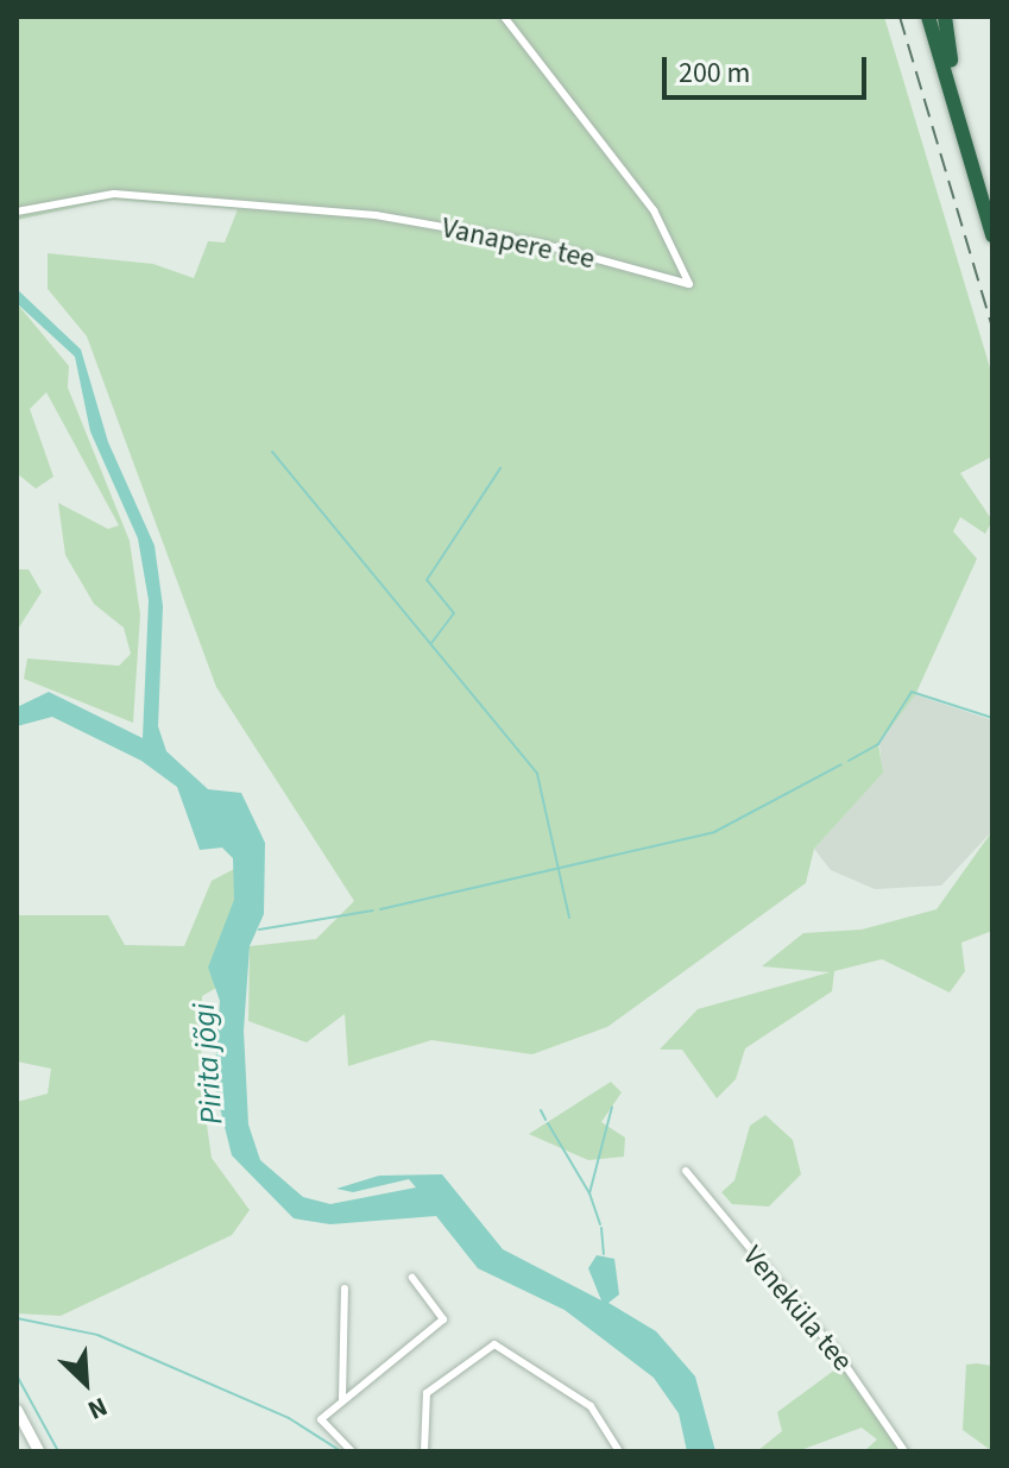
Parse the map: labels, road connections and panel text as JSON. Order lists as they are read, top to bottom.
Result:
{
  "streets": {
    "street": ["Vanapere tee", "Veneküla tee"]
  },
  "water": ["Pirita jõgi"],
  "scale_bar": "200 m",
  "north": "bottom right"
}
